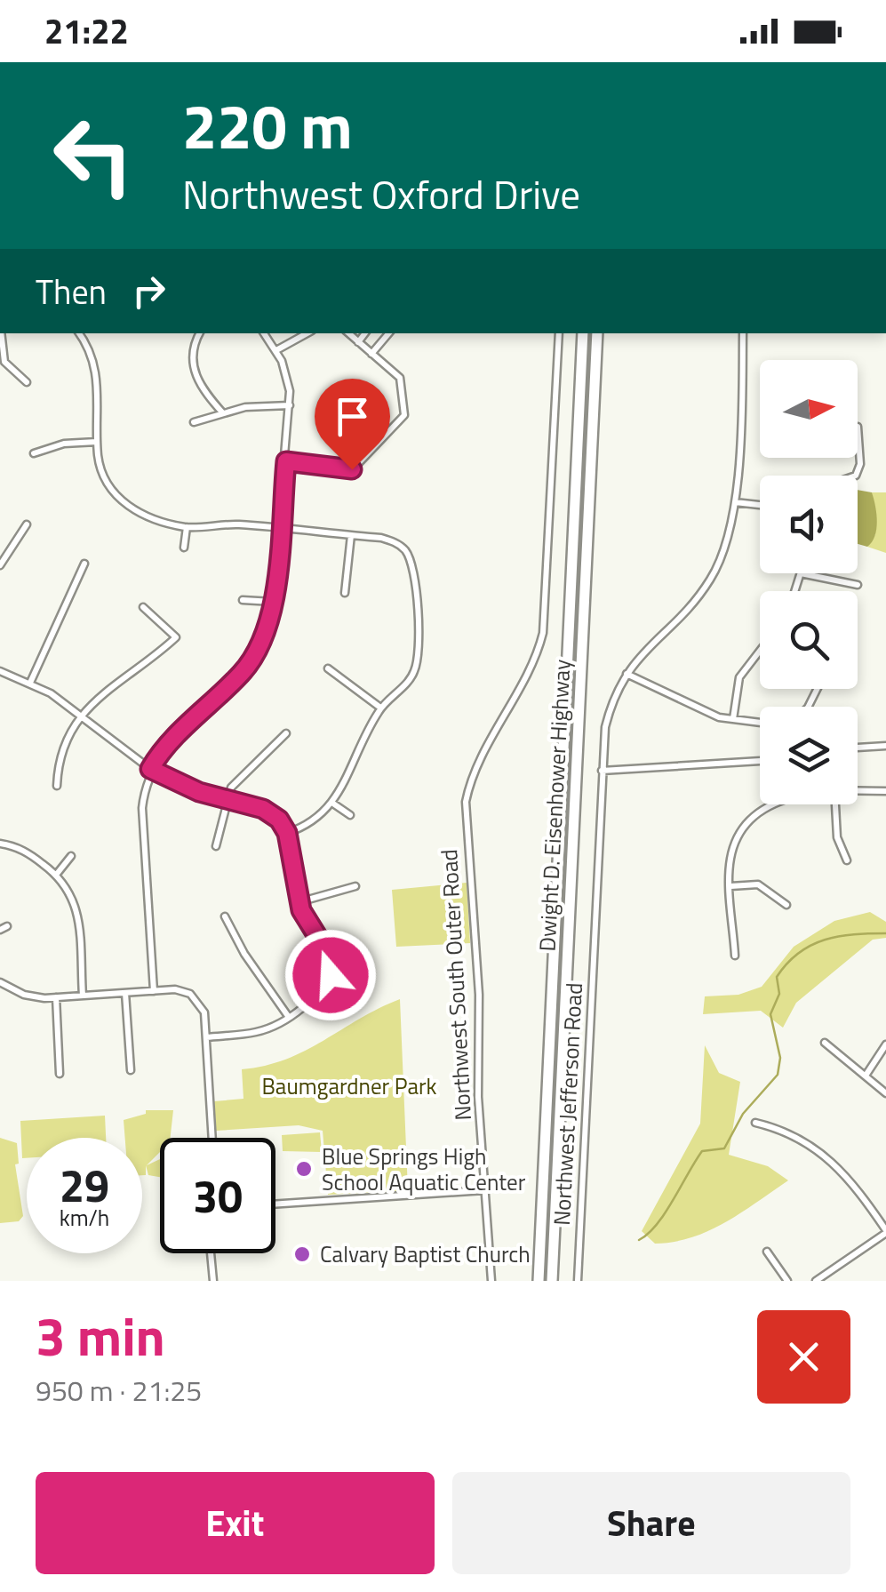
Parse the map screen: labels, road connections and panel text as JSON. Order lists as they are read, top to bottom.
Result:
{
  "streets": {
    "highway": ["Dwight D. Eisenhower Highway"],
    "street": ["Northwest South Outer Road", "Northwest Jefferson Road"]
  },
  "parks": ["Baumgardner Park"],
  "places": ["Blue Springs High School Aquatic Center", "Calvary Baptist Church"],
  "north": "right",
  "page": {
    "status": "21:22",
    "turn": ["220 m", "Northwest Oxford Drive"],
    "then": "Then",
    "speed": "29 km/h",
    "limit": "30",
    "heading": ["3 min", "950 m · 21:25"],
    "buttons": ["Exit", "Share"]
  }
}
